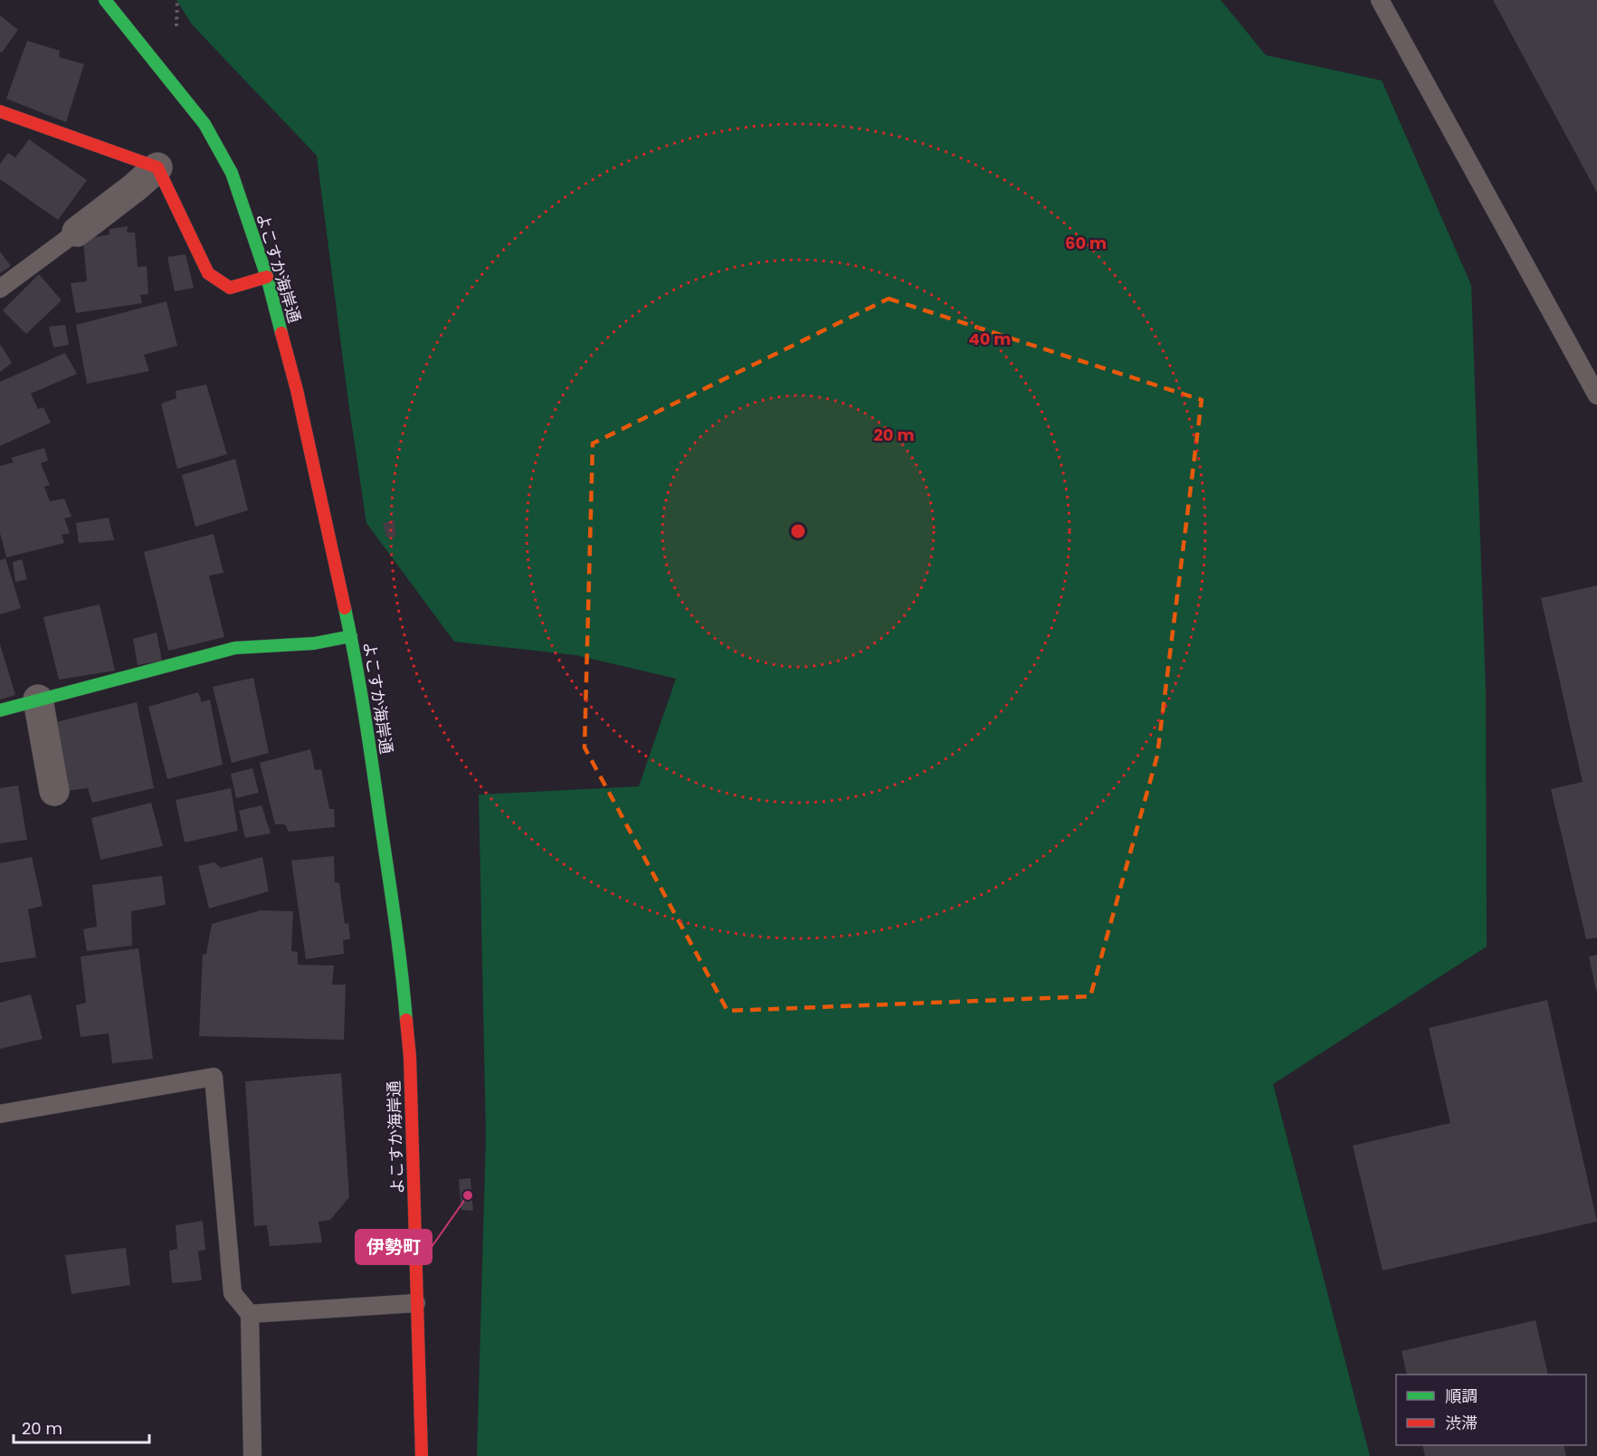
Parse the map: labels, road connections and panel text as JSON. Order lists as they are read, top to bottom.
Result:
{
  "streets": {
    "main road": ["よこすか海岸通"]
  },
  "places": ["伊勢町"],
  "legend": ["順調", "渋滞"],
  "scale_bar": "20 m",
  "rings": ["60 m", "40 m", "20 m"]
}
